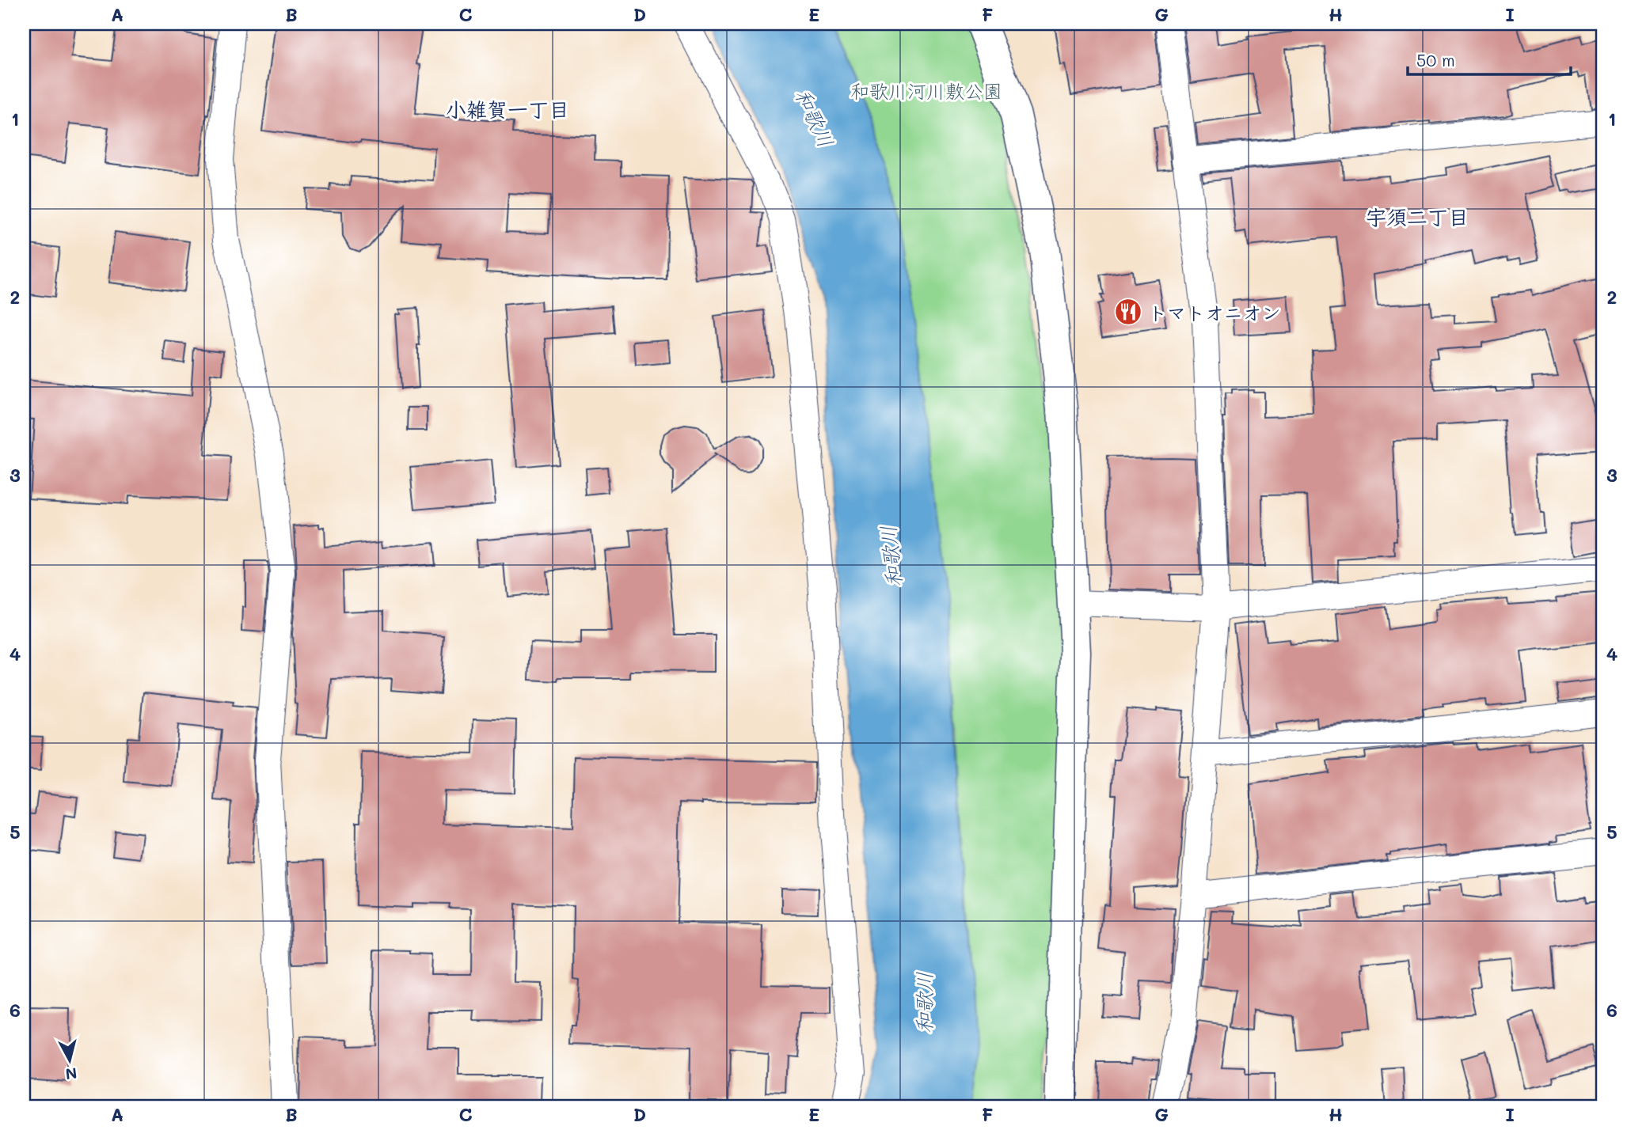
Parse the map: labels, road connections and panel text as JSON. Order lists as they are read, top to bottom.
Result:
{
  "districts": ["小雑賀一丁目", "宇須二丁目"],
  "water": ["和歌川"],
  "parks": ["和歌川河川敷公園"],
  "places": {
    "restaurant": ["トマトオニオン"]
  },
  "scale_bar": "50 m",
  "north": "bottom",
  "grid": {
    "columns": [
      "A",
      "B",
      "C",
      "D",
      "E",
      "F",
      "G",
      "H",
      "I"
    ],
    "rows": [
      "1",
      "2",
      "3",
      "4",
      "5",
      "6"
    ]
  }
}
